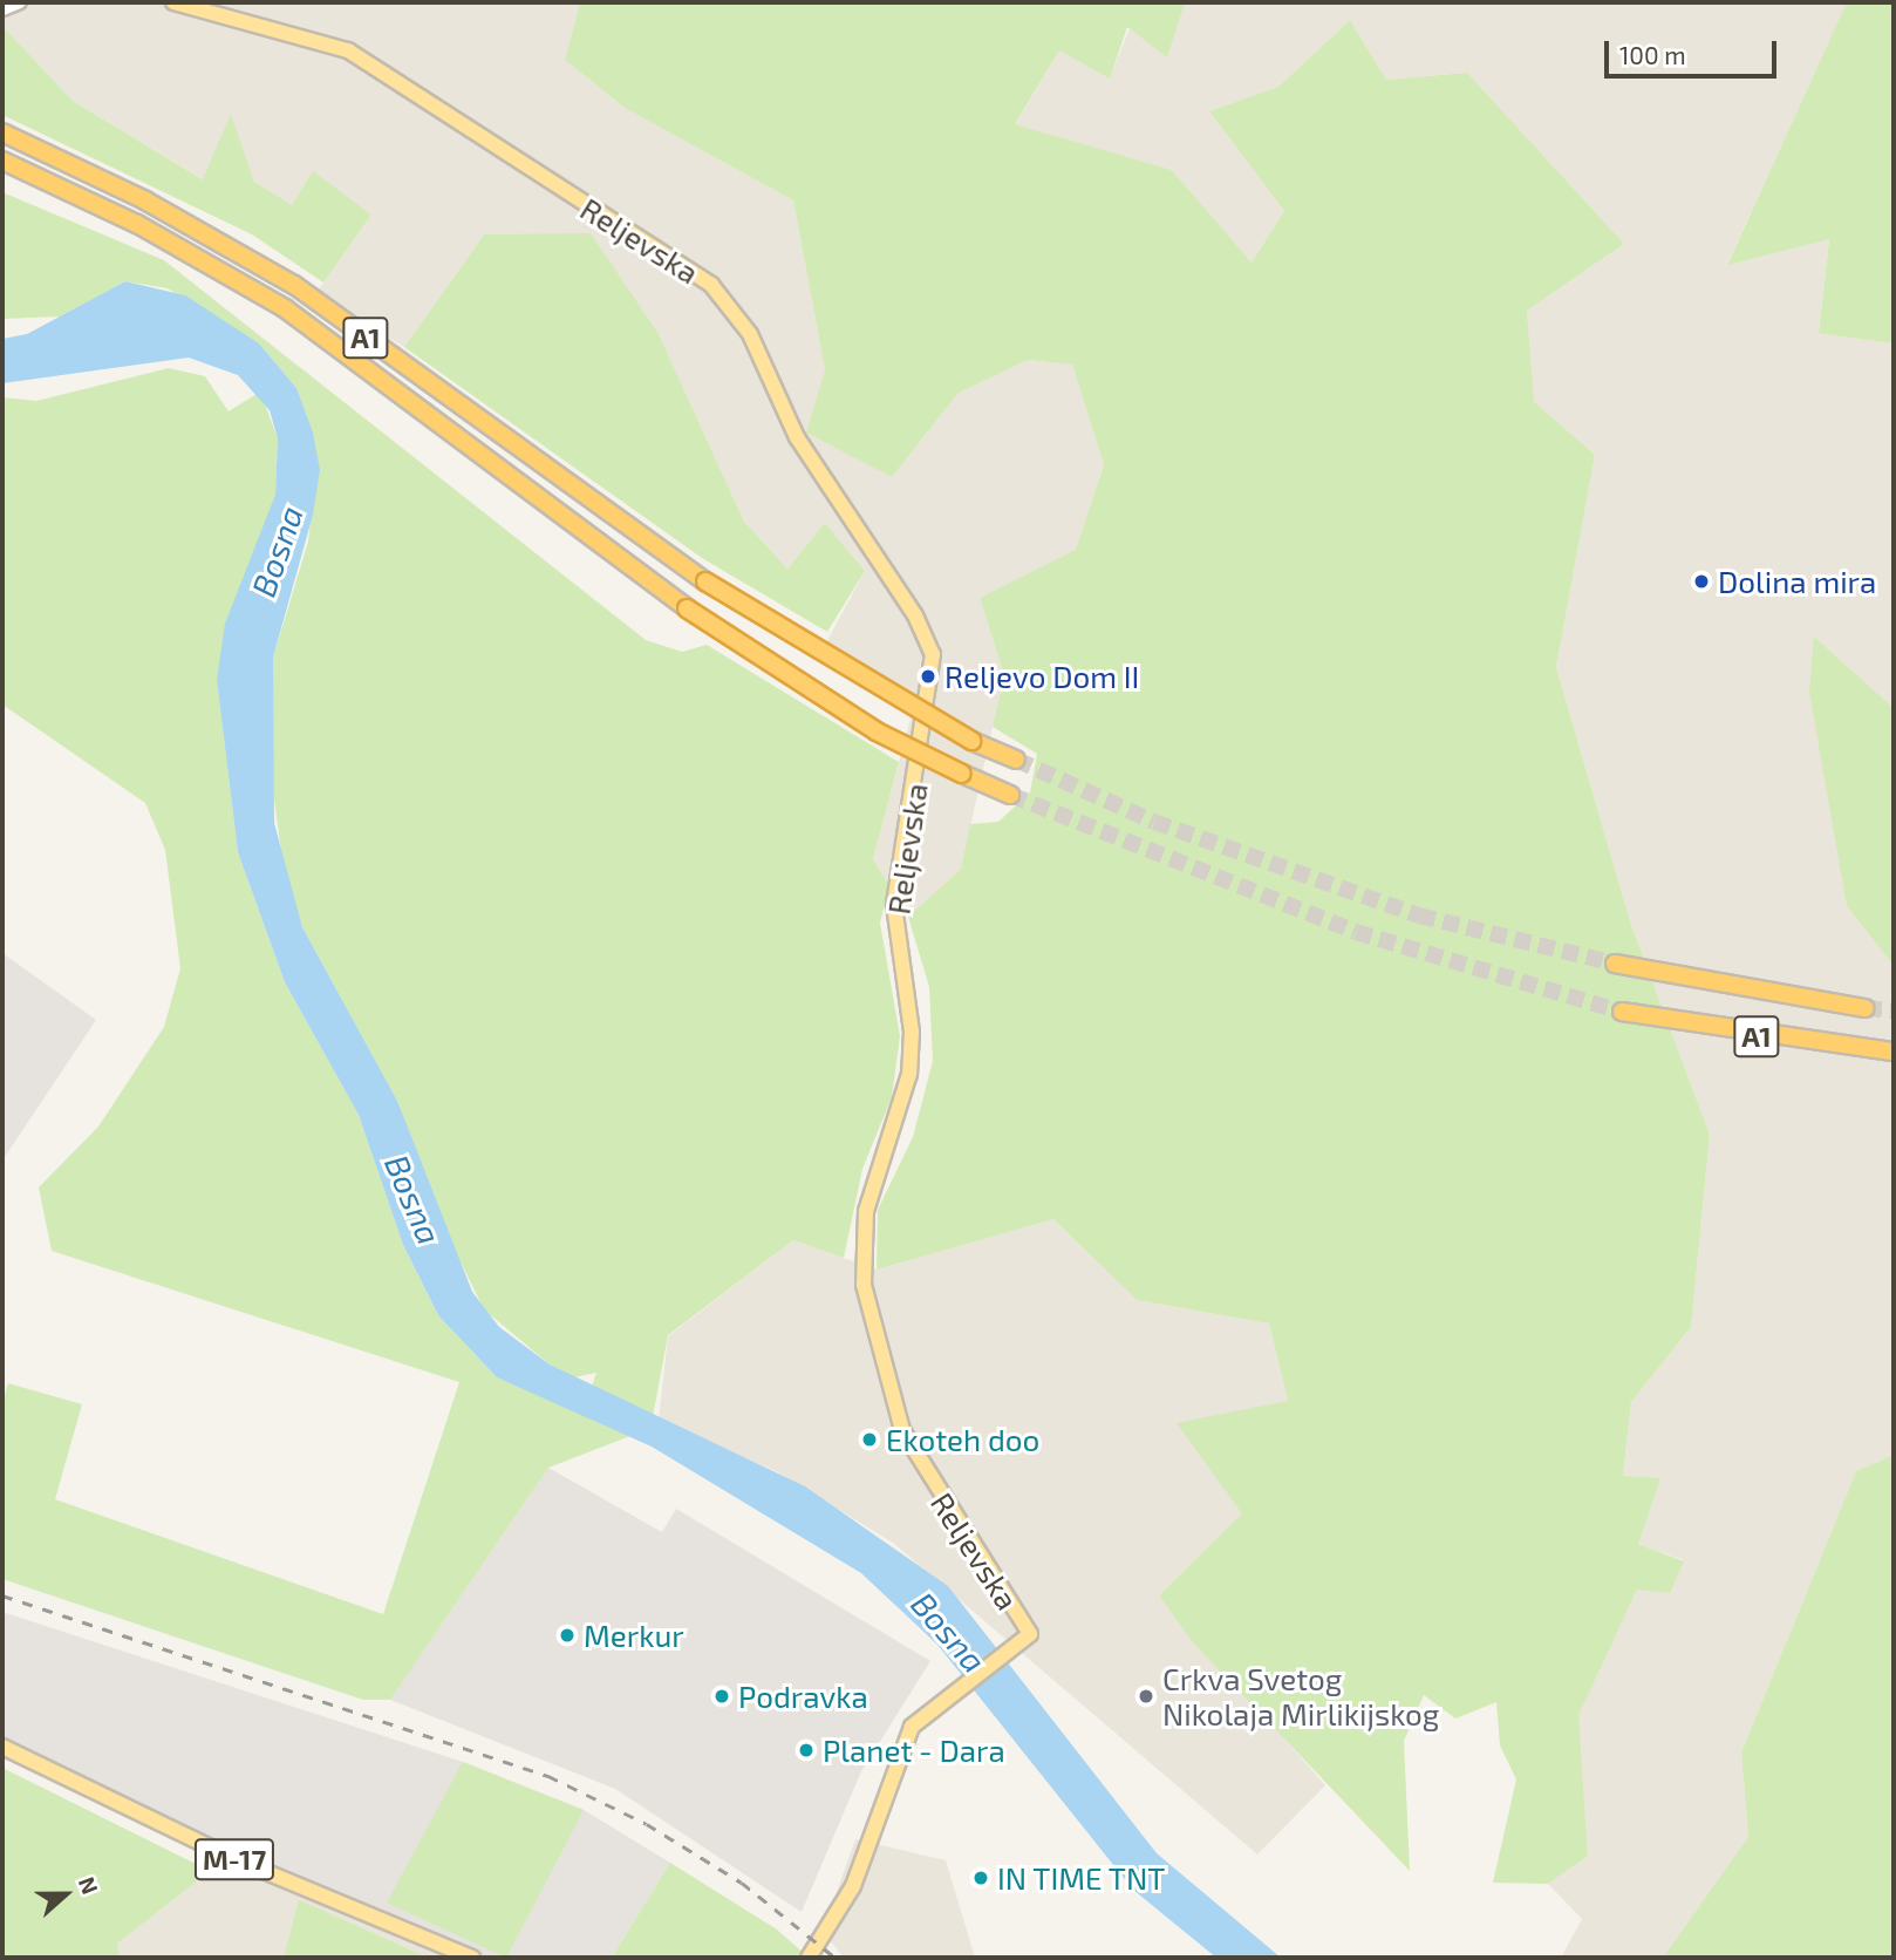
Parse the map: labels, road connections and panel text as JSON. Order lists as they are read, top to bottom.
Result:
{
  "streets": {
    "highway": ["A1"],
    "main road": ["Reljevska", "M-17"]
  },
  "water": ["Bosna"],
  "places": [
    "Dolina mira",
    "Reljevo Dom II",
    "Ekoteh doo",
    "Merkur",
    "Podravka",
    "Crkva Svetog Nikolaja Mirlikijskog",
    "Planet - Dara",
    "IN TIME TNT"
  ],
  "scale_bar": "100 m",
  "north": "right"
}
